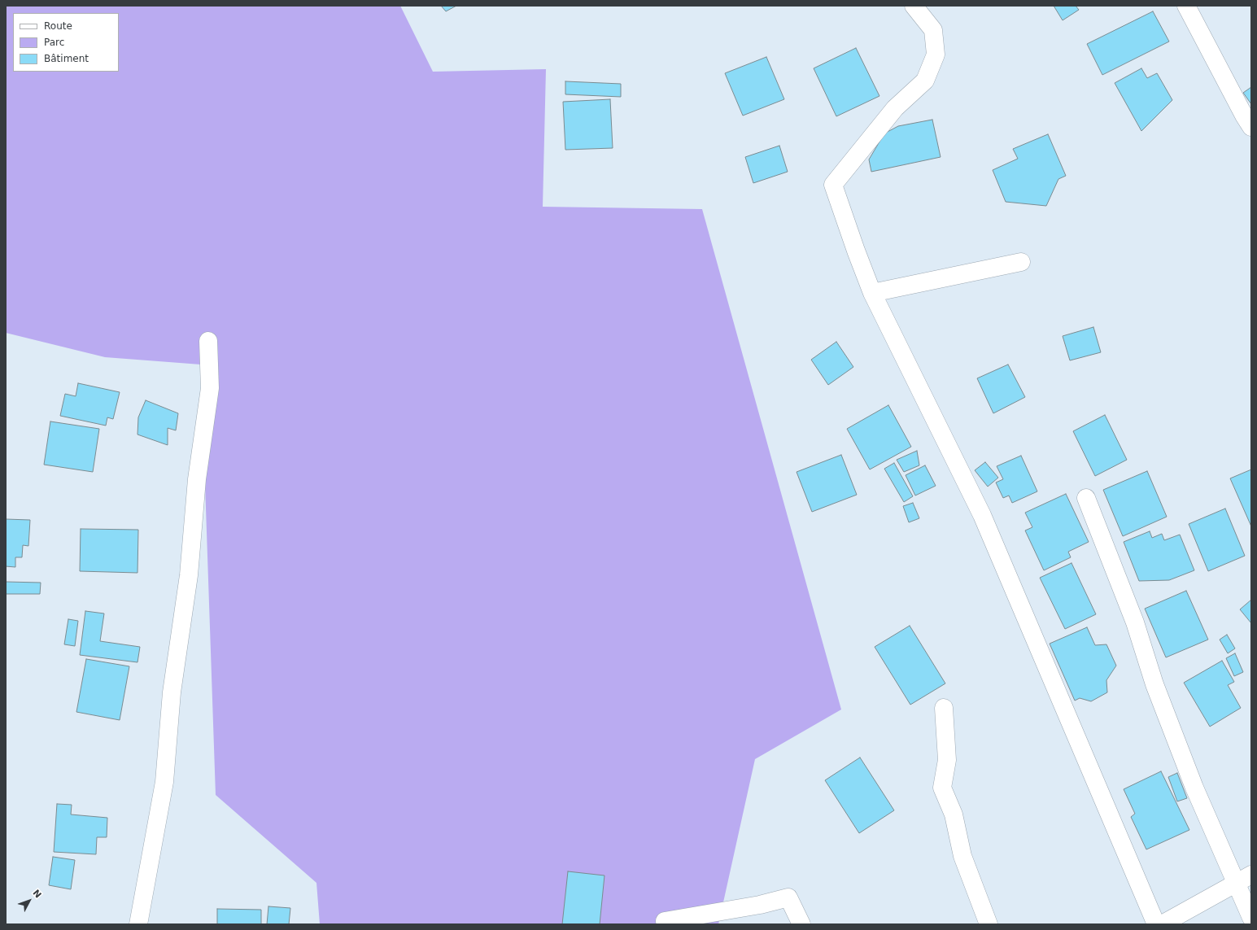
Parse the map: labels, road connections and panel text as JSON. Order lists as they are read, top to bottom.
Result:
{
  "legend": ["Route", "Parc", "Bâtiment"],
  "north": "top right"
}
